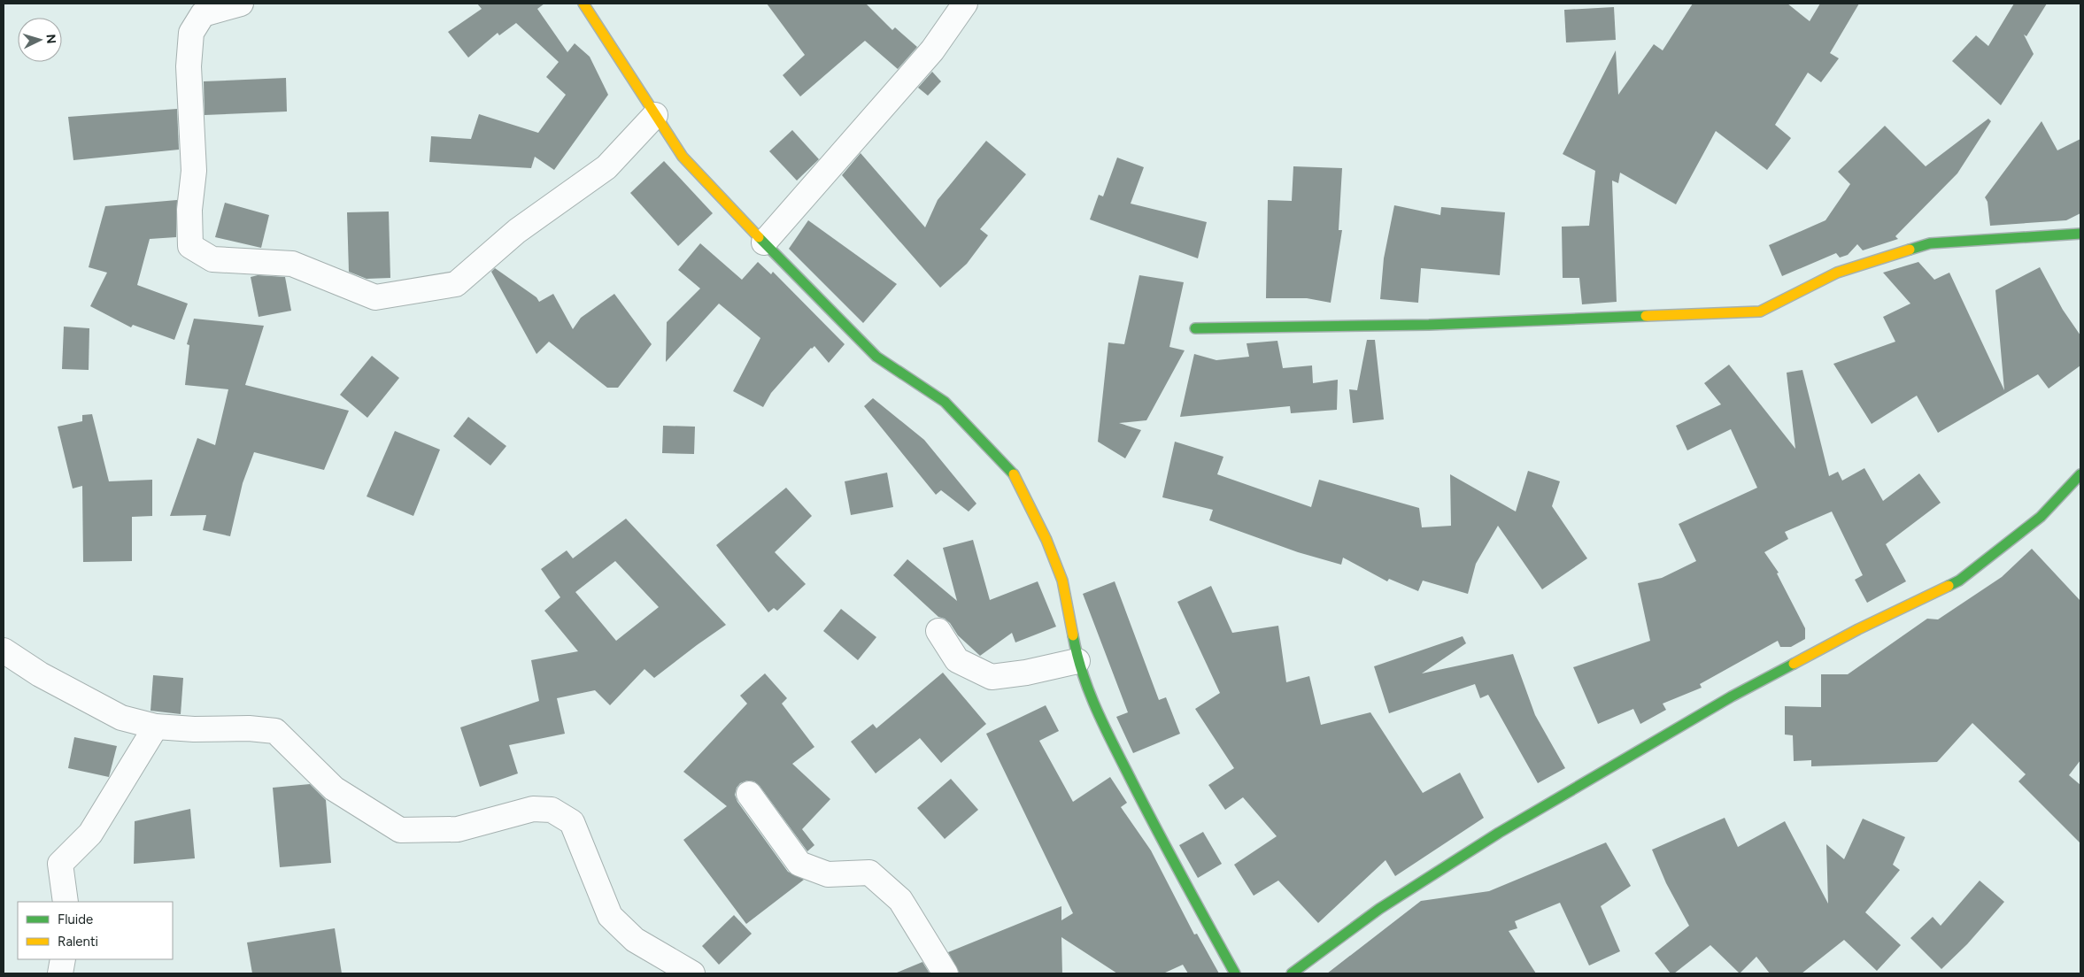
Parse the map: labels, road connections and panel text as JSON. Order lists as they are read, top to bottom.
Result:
{
  "legend": ["Fluide", "Ralenti"],
  "north": "right"
}
